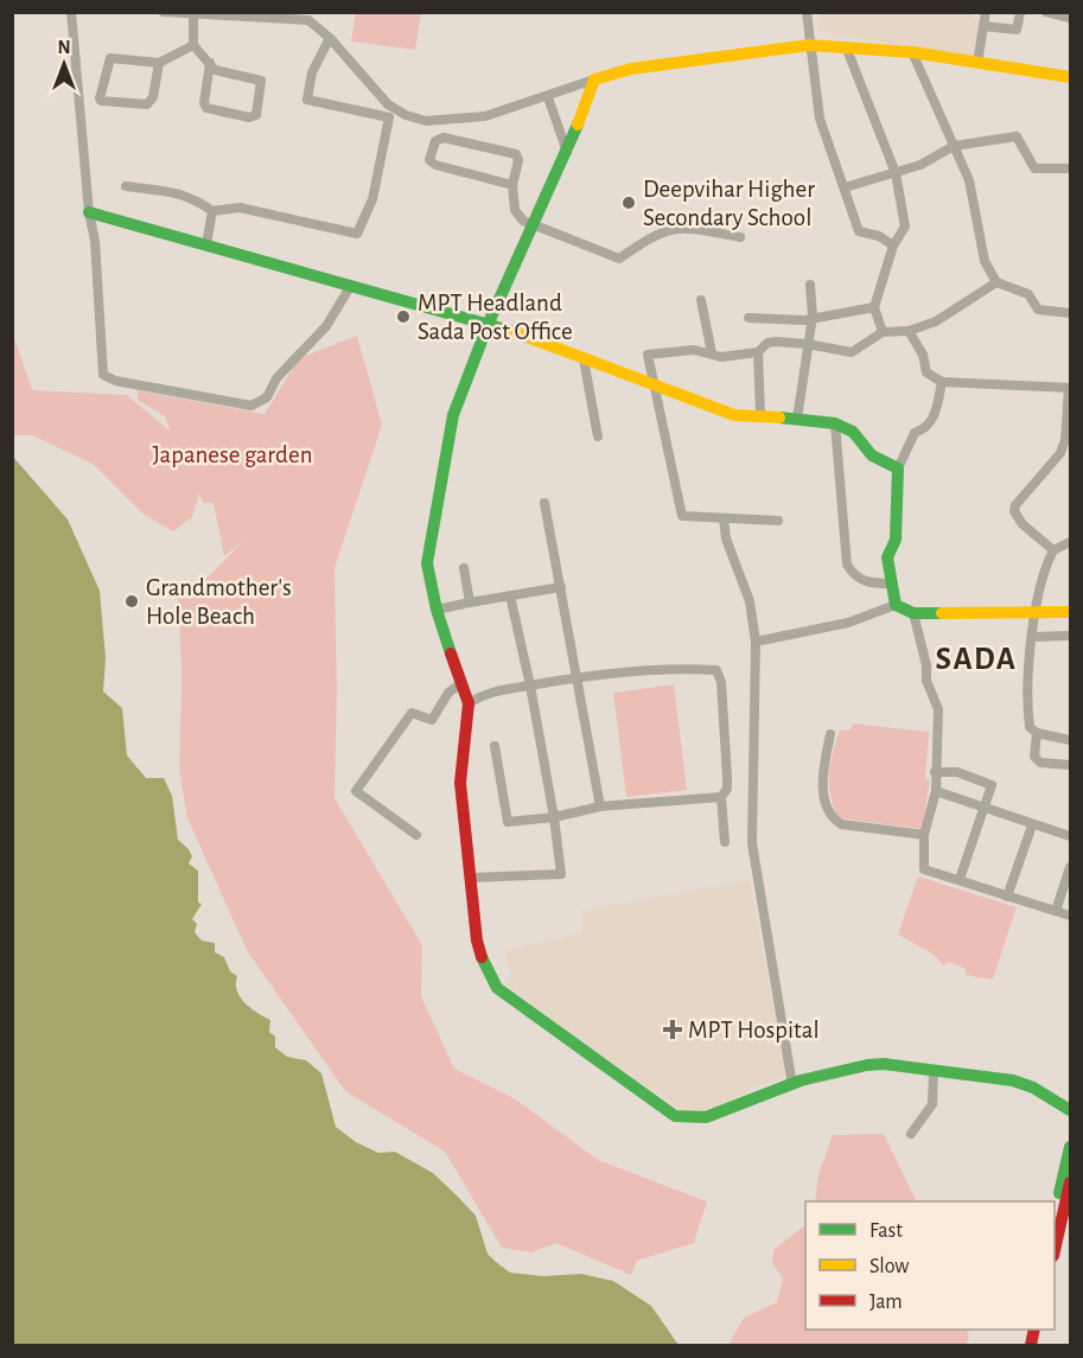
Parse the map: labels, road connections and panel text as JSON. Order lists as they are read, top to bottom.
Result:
{
  "districts": ["SADA"],
  "parks": ["Japanese garden"],
  "places": {
    "other": ["Deepvihar Higher Secondary School", "MPT Headland Sada Post Office", "Grandmother's Hole Beach"],
    "health": ["MPT Hospital"]
  },
  "legend": ["Fast", "Slow", "Jam"],
  "north": "top"
}
